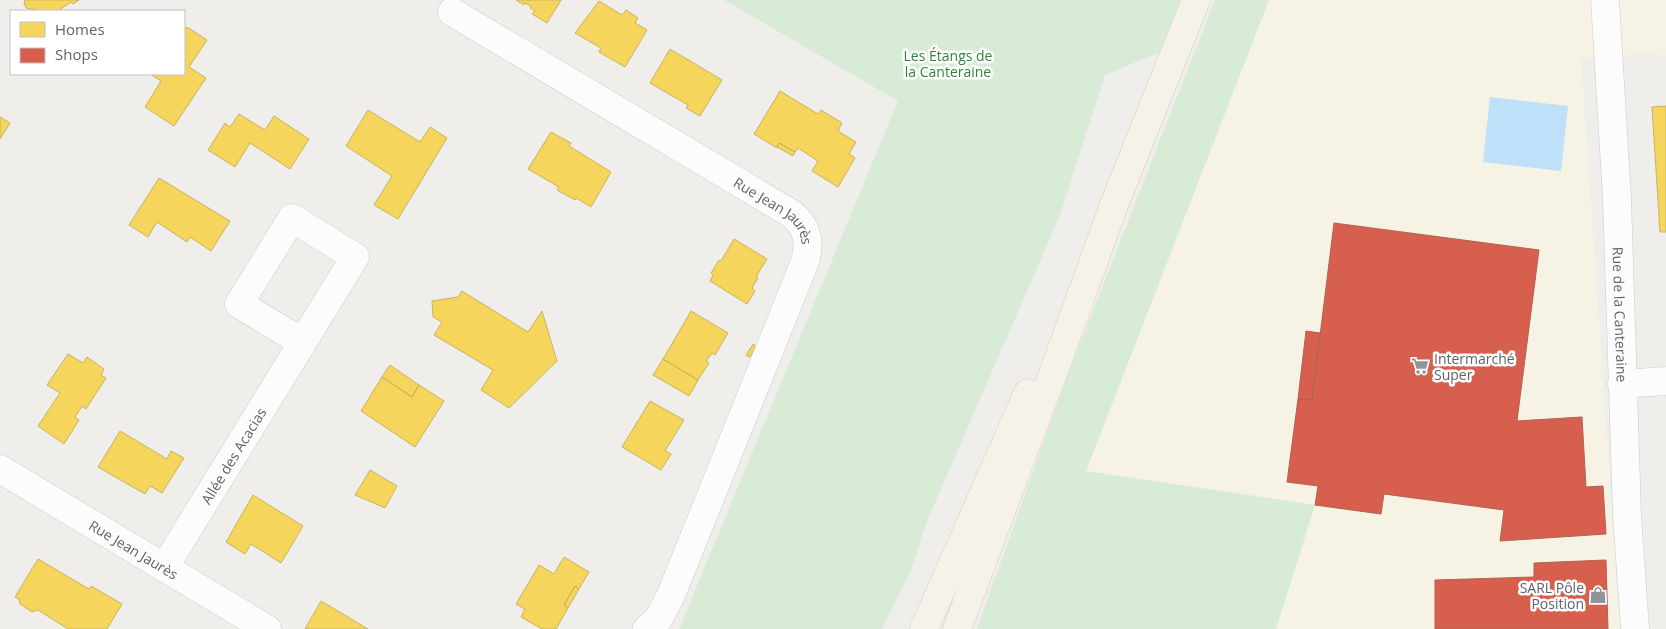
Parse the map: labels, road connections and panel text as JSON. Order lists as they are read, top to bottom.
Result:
{
  "streets": {
    "street": ["Rue Jean Jaurès", "Rue de la Canteraine", "Allée des Acacias"]
  },
  "crossings": [
    ["Rue Jean Jaurès", "Allée des Acacias"]
  ],
  "parks": ["Les Étangs de la Canteraine"],
  "places": {
    "supermarket": ["Intermarché Super"],
    "shop": ["SARL Pôle Position"]
  },
  "legend": ["Homes", "Shops"]
}
